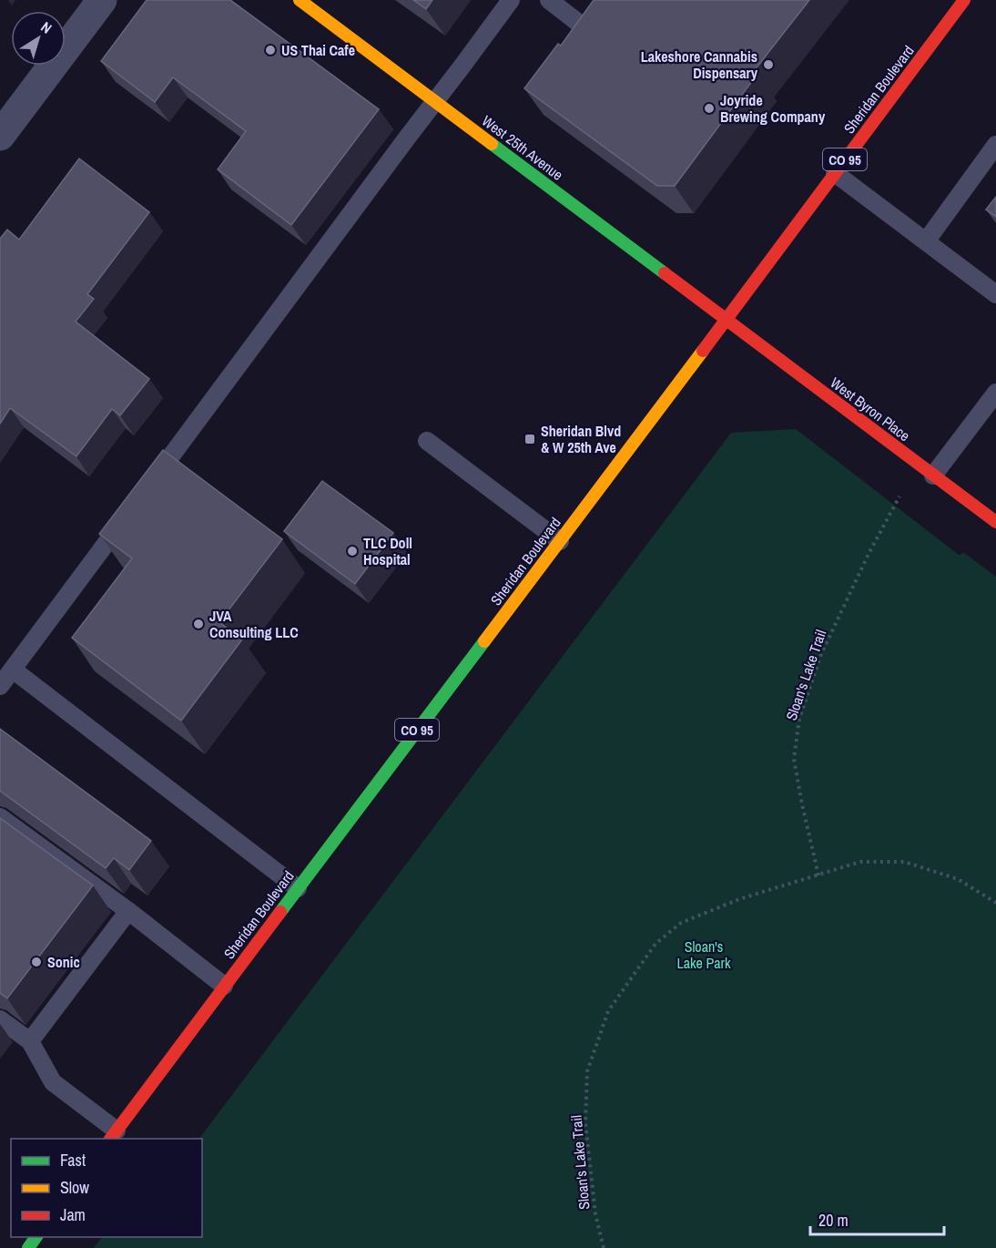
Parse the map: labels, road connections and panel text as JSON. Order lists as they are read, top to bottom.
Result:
{
  "streets": {
    "main road": [
      "Sheridan Boulevard",
      "West 25th Avenue",
      "CO 95",
      "West Byron Place"
    ],
    "path": ["Sloan's Lake Trail"]
  },
  "crossings": [
    ["Sheridan Boulevard", "West 25th Avenue"],
    ["Sheridan Boulevard", "West Byron Place"],
    ["West 25th Avenue", "West Byron Place"]
  ],
  "parks": ["Sloan's Lake Park"],
  "places": {
    "other": [
      "US Thai Cafe",
      "Lakeshore Cannabis Dispensary",
      "Joyride Brewing Company",
      "TLC Doll Hospital",
      "JVA Consulting LLC",
      "Sonic"
    ],
    "transit": ["Sheridan Blvd & W 25th Ave"]
  },
  "legend": ["Fast", "Slow", "Jam"],
  "scale_bar": "20 m",
  "north": "top right"
}
